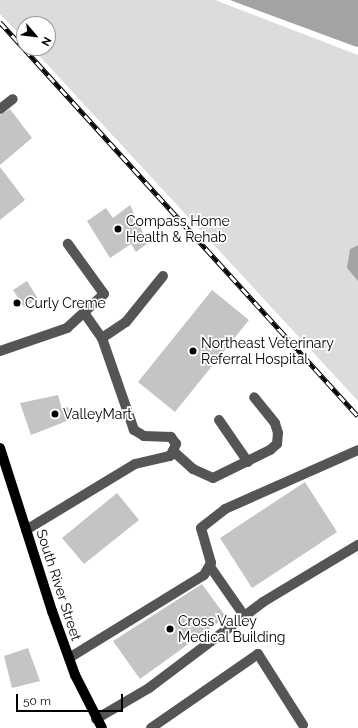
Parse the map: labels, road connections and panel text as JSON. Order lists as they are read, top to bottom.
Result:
{
  "streets": {
    "main road": ["South River Street"]
  },
  "places": [
    "Compass Home Health & Rehab",
    "Curly Creme",
    "Northeast Veterinary Referral Hospital",
    "ValleyMart",
    "Cross Valley Medical Building"
  ],
  "scale_bar": "50 m",
  "north": "bottom right"
}
